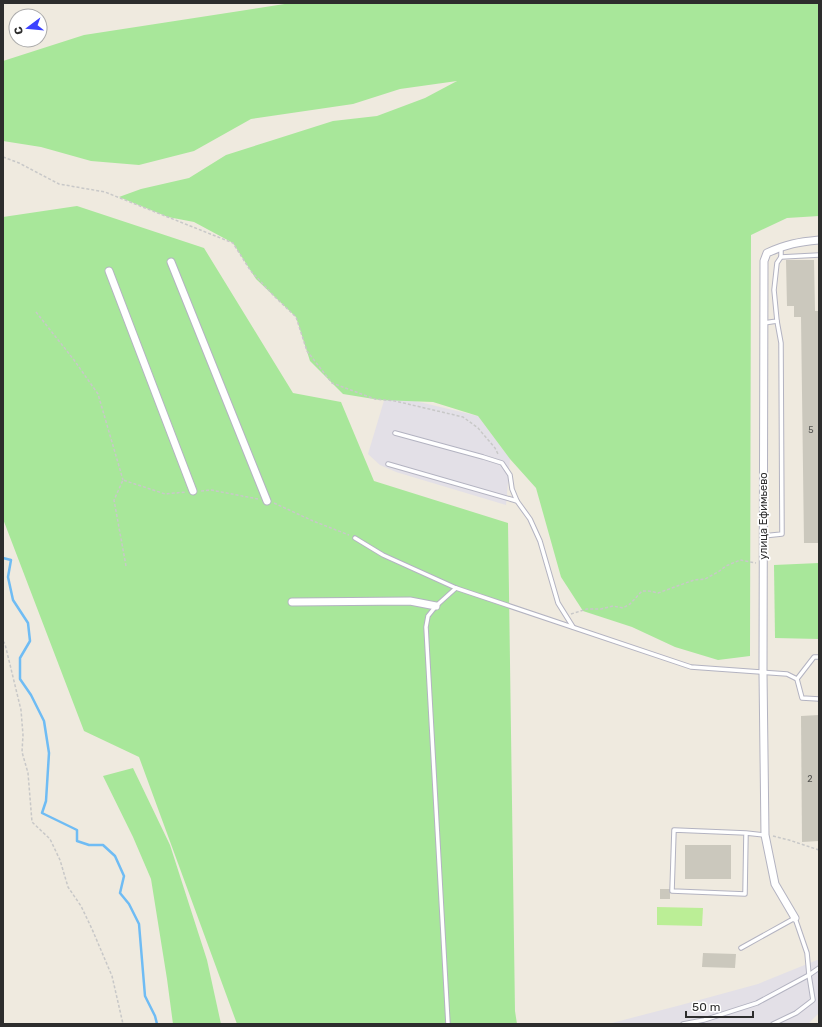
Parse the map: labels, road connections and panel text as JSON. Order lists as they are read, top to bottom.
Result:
{
  "streets": {
    "street": ["улица Ефимьево"]
  },
  "house_numbers": ["5", "2"],
  "scale_bar": "50 m",
  "north": "left"
}
